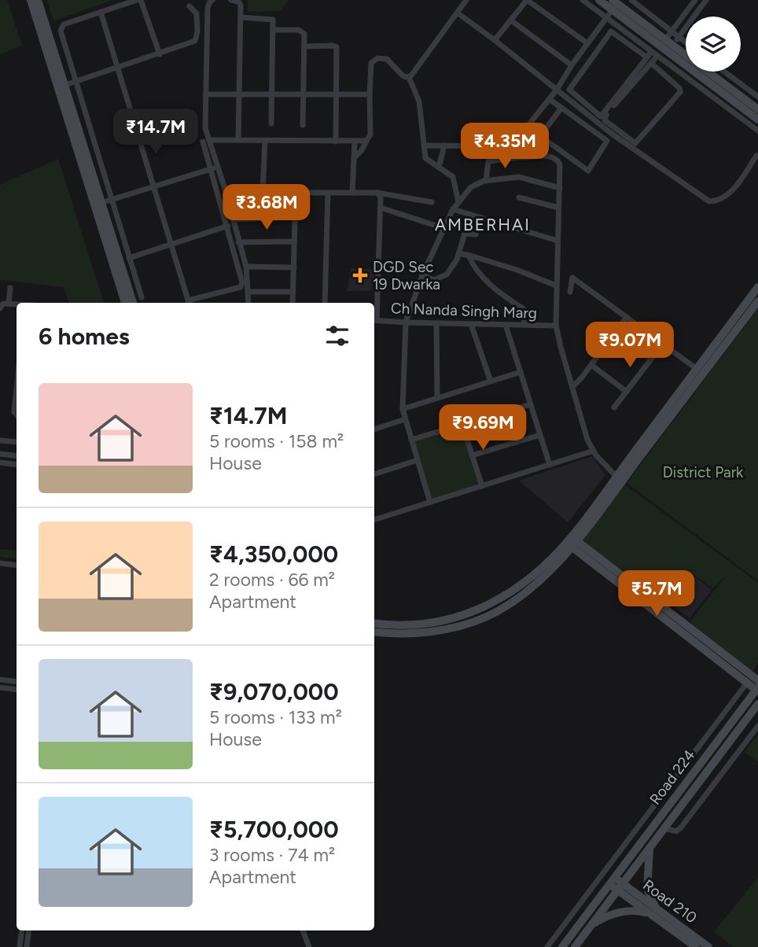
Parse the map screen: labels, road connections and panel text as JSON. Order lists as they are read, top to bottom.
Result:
{
  "streets": {
    "street": ["Ch Nanda Singh Marg", "Road 224", "Road 210"]
  },
  "crossings": [
    ["Road 224", "Road 210"]
  ],
  "districts": ["AMBERHAI"],
  "parks": ["District Park"],
  "places": {
    "health": ["DGD Sec 19 Dwarka"]
  },
  "page": {
    "price": [
      "₹14.7M",
      "₹4.35M",
      "₹3.68M",
      "₹9.07M",
      "₹9.69M",
      "₹5.7M"
    ],
    "heading": "6 homes",
    "list": [
      {
        "name": "₹14.7M",
        "note": "5 rooms · 158 m² · House"
      },
      {
        "name": "₹4,350,000",
        "note": "2 rooms · 66 m² · Apartment"
      },
      {
        "name": "₹9,070,000",
        "note": "5 rooms · 133 m² · House"
      },
      {
        "name": "₹5,700,000",
        "note": "3 rooms · 74 m² · Apartment"
      }
    ]
  }
}
